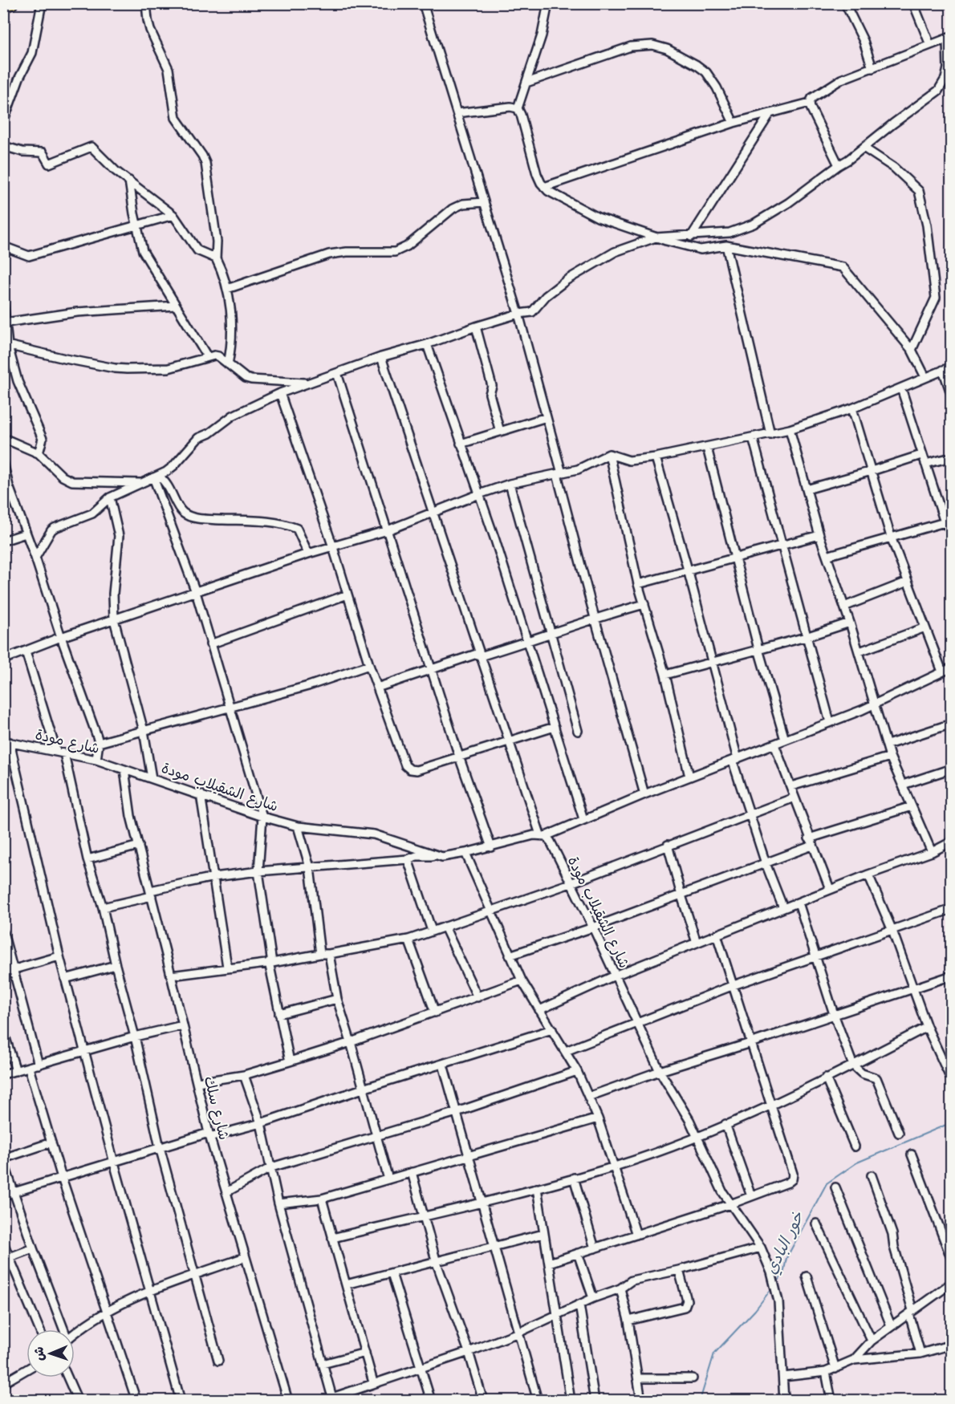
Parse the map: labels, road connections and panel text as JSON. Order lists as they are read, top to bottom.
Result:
{
  "streets": {
    "street": ["شارع مودة", "شارع الشقيلاب مودة", "شارع سلك"]
  },
  "crossings": [
    ["شارع مودة", "شارع الشقيلاب مودة"],
    ["شارع مودة", "شارع سلك"],
    ["شارع الشقيلاب مودة", "شارع سلك"]
  ],
  "water": ["خور البادي"],
  "north": "left"
}
